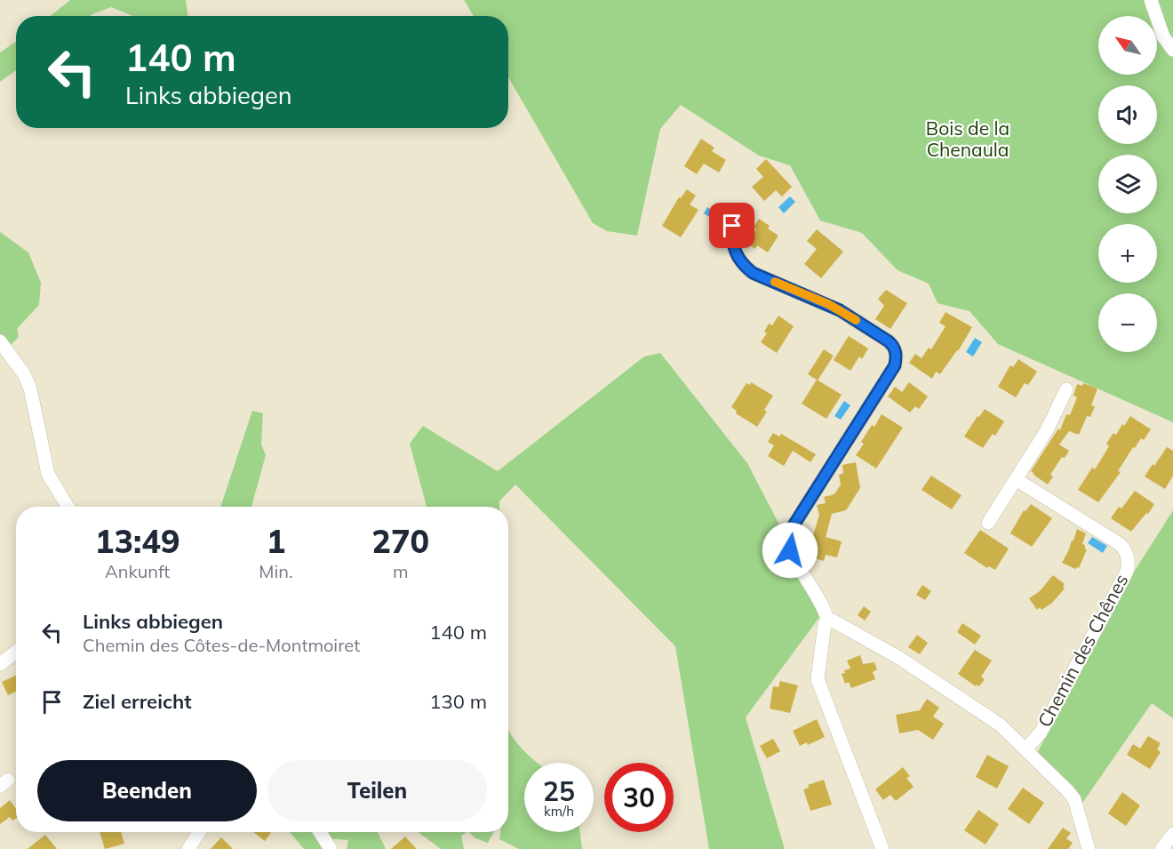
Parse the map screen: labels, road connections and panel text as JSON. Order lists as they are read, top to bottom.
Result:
{
  "streets": {
    "street": ["Chemin des Chênes"]
  },
  "parks": ["Bois de la Chenaula"],
  "north": "top left",
  "page": {
    "map_buttons": ["+", "−"],
    "turn": ["140 m", "Links abbiegen"],
    "eta": [
      "13:49",
      "Ankunft",
      "1",
      "Min.",
      "270",
      "m"
    ],
    "list": [
      {
        "name": "Links abbiegen",
        "note": "Chemin des Côtes-de-Montmoiret",
        "value": "140 m"
      },
      {
        "name": "Ziel erreicht",
        "value": "130 m"
      }
    ],
    "buttons": ["Beenden", "Teilen"],
    "speed": "25 km/h",
    "limit": "30"
  }
}
